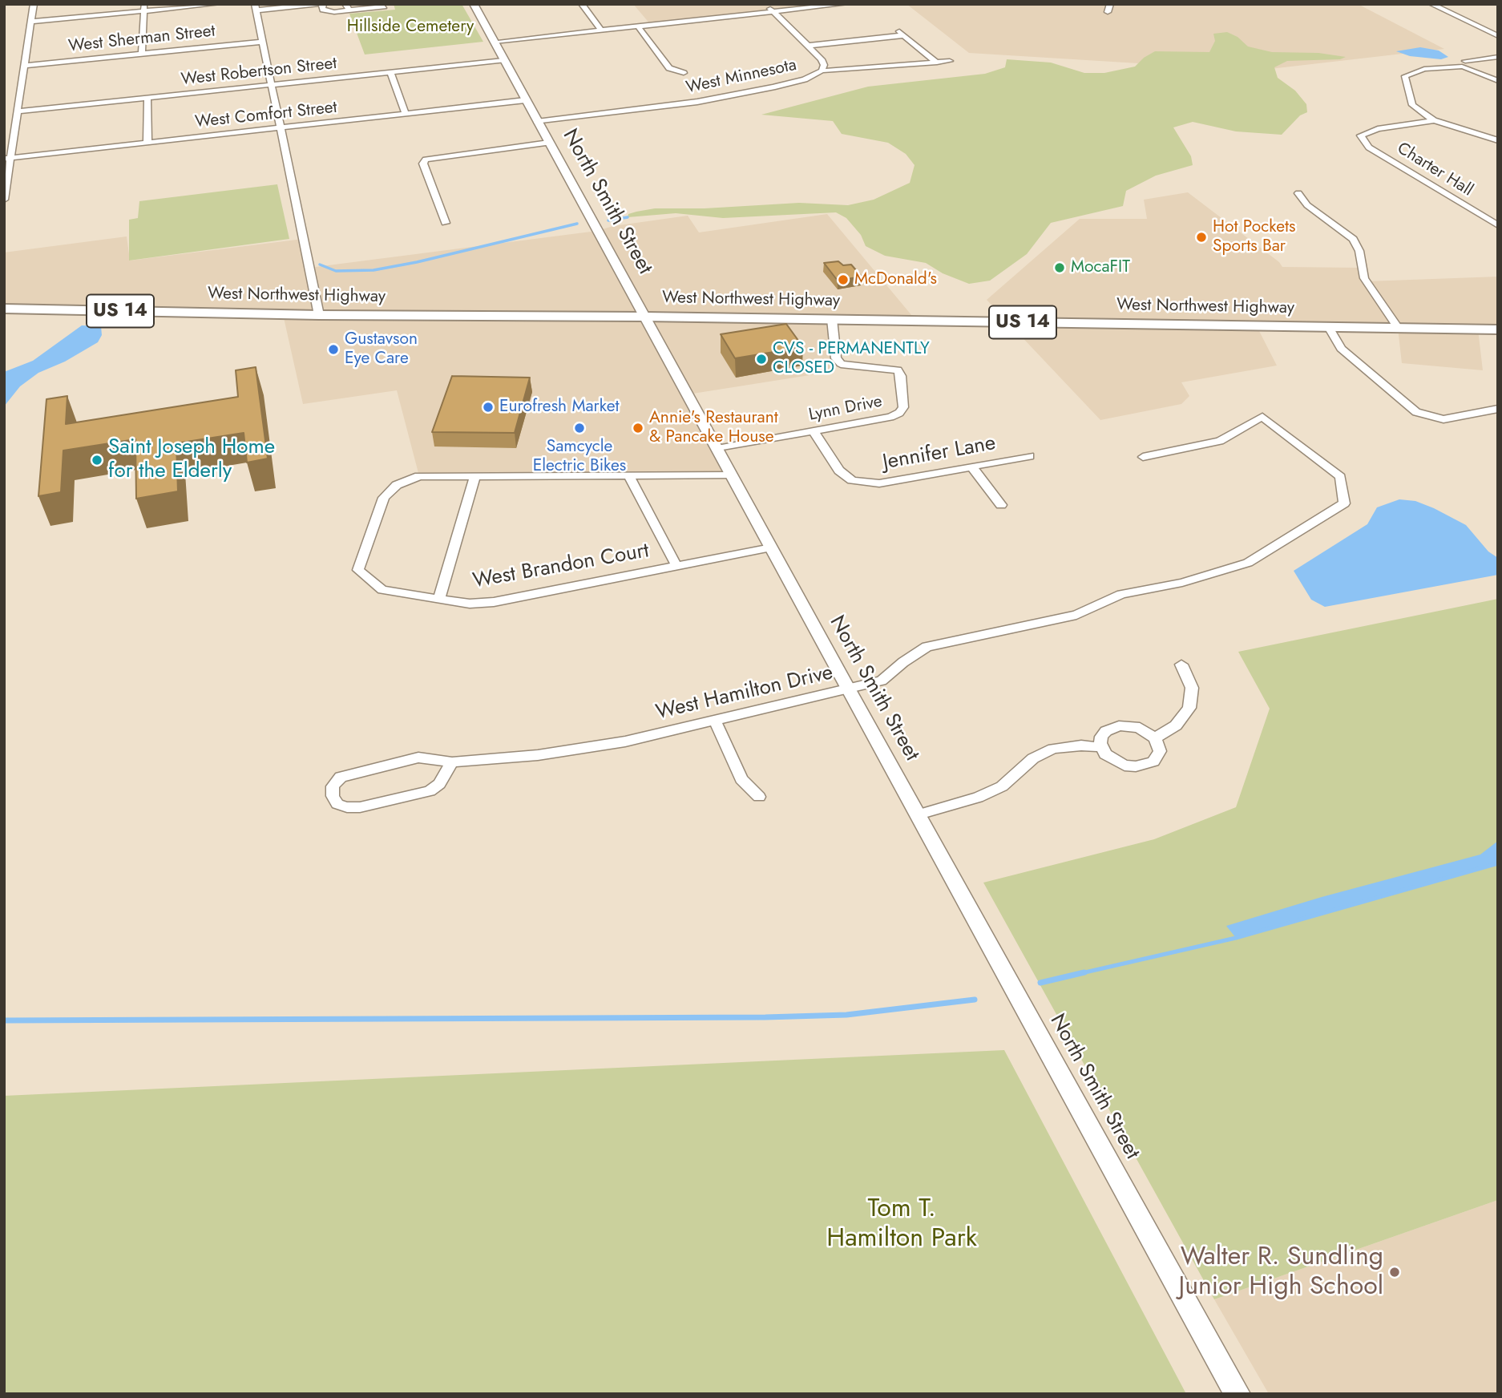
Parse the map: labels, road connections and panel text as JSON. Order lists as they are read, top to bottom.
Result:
{
  "streets": {
    "main road": ["West Northwest Highway", "US 14"],
    "street": [
      "West Sherman Street",
      "West Robertson Street",
      "West Minnesota",
      "West Comfort Street",
      "Charter Hall",
      "North Smith Street",
      "Lynn Drive",
      "Jennifer Lane",
      "West Brandon Court",
      "West Hamilton Drive"
    ]
  },
  "crossings": [
    ["West Robertson Street", "North Smith Street"],
    ["West Minnesota", "North Smith Street"],
    ["West Comfort Street", "North Smith Street"],
    ["North Smith Street", "West Northwest Highway"],
    ["North Smith Street", "Lynn Drive"],
    ["North Smith Street", "West Brandon Court"],
    ["North Smith Street", "West Hamilton Drive"],
    ["West Northwest Highway", "Lynn Drive"],
    ["Lynn Drive", "Jennifer Lane"]
  ],
  "parks": ["Hillside Cemetery", "Tom T. Hamilton Park"],
  "places": [
    "Hot Pockets Sports Bar",
    "MocaFIT",
    "McDonald's",
    "Gustavson Eye Care",
    "CVS - PERMANENTLY CLOSED",
    "Eurofresh Market",
    "Samcycle Electric Bikes",
    "Annie's Restaurant & Pancake House",
    "Saint Joseph Home for the Elderly",
    "Walter R. Sundling Junior High School"
  ]
}
